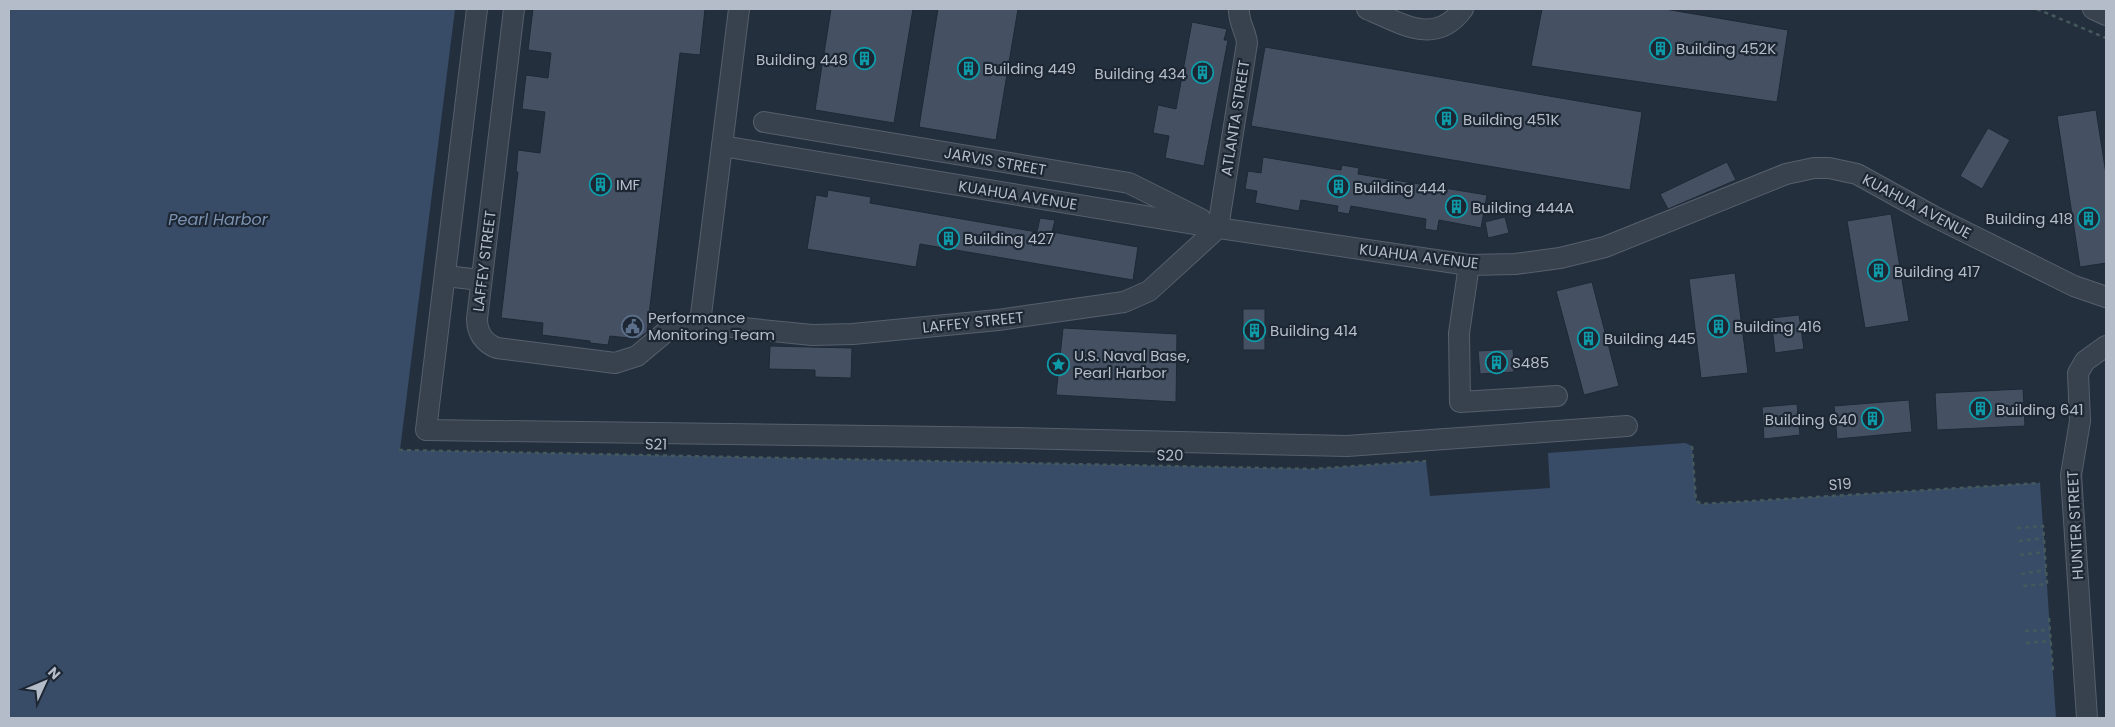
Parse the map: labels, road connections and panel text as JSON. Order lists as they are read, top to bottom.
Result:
{
  "streets": {
    "street": [
      "ATLANTA STREET",
      "JARVIS STREET",
      "KUAHUA AVENUE",
      "LAFFEY STREET",
      "HUNTER STREET"
    ],
    "path": ["S21", "S20", "S19"]
  },
  "crossings": [
    ["ATLANTA STREET", "JARVIS STREET"],
    ["ATLANTA STREET", "KUAHUA AVENUE"],
    ["ATLANTA STREET", "LAFFEY STREET"],
    ["JARVIS STREET", "KUAHUA AVENUE"],
    ["JARVIS STREET", "LAFFEY STREET"],
    ["KUAHUA AVENUE", "LAFFEY STREET"],
    ["S21", "S20"]
  ],
  "water": ["Pearl Harbor"],
  "places": {
    "building": [
      "Building 452K",
      "Building 448",
      "Building 449",
      "Building 434",
      "Building 451K",
      "IMF",
      "Building 444",
      "Building 444A",
      "Building 418",
      "Building 427",
      "Building 417",
      "Building 416",
      "Building 414",
      "Building 445",
      "S485",
      "Building 641",
      "Building 640"
    ],
    "public building": ["Performance Monitoring Team"],
    "place": ["U.S. Naval Base, Pearl Harbor"]
  },
  "north": "top right"
}
